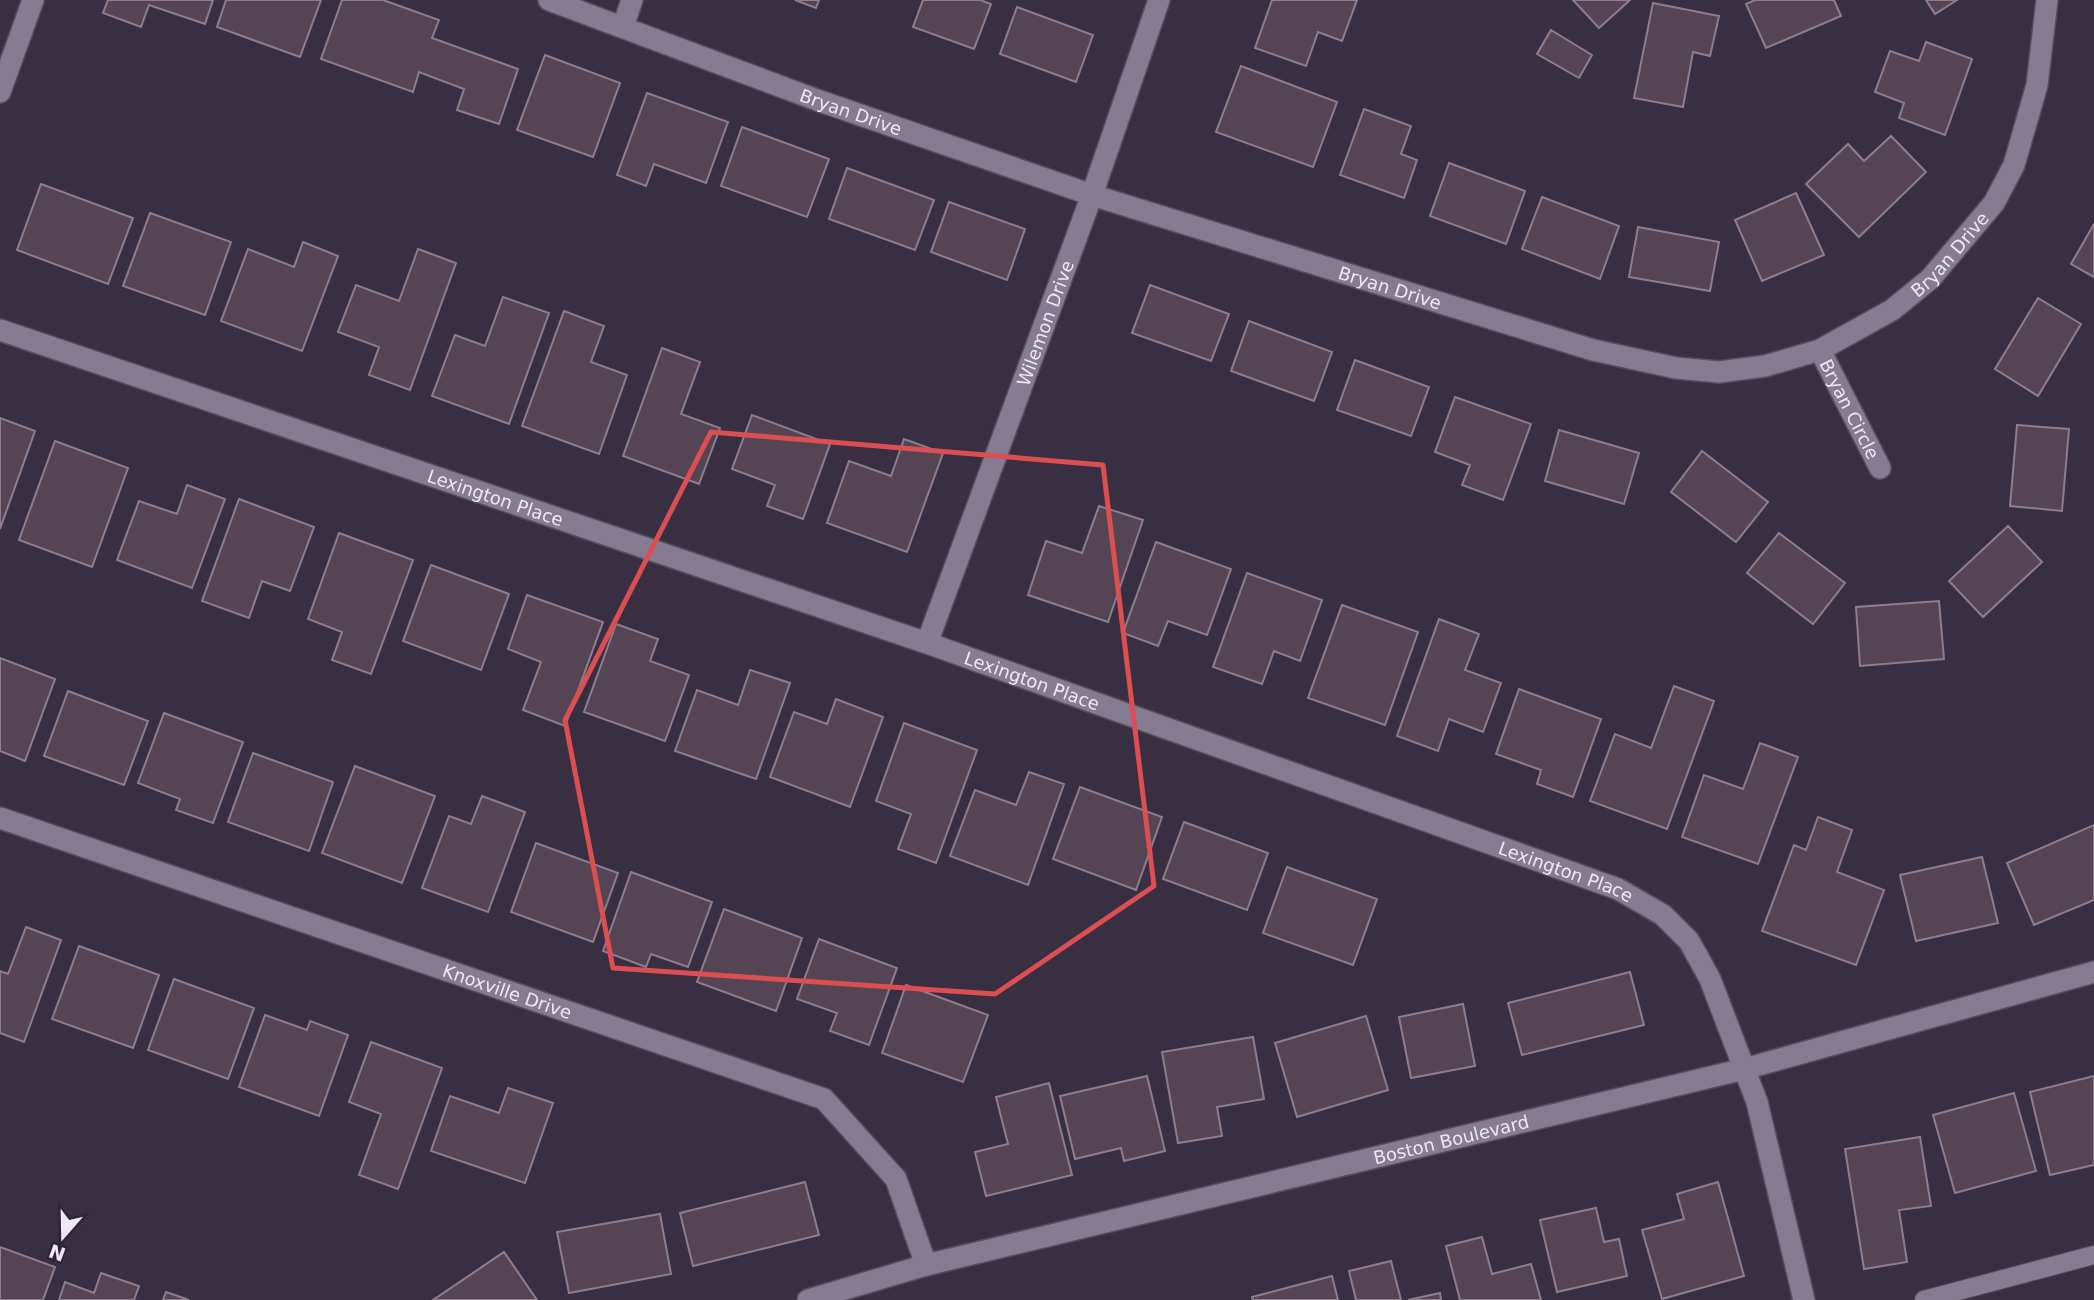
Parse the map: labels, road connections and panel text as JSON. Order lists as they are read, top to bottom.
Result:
{
  "streets": {
    "street": [
      "Bryan Drive",
      "Wilemon Drive",
      "Bryan Circle",
      "Lexington Place",
      "Knoxville Drive",
      "Boston Boulevard"
    ]
  },
  "crossings": [
    ["Bryan Drive", "Wilemon Drive"],
    ["Bryan Drive", "Bryan Circle"],
    ["Wilemon Drive", "Lexington Place"],
    ["Lexington Place", "Boston Boulevard"],
    ["Knoxville Drive", "Boston Boulevard"]
  ],
  "north": "bottom"
}
